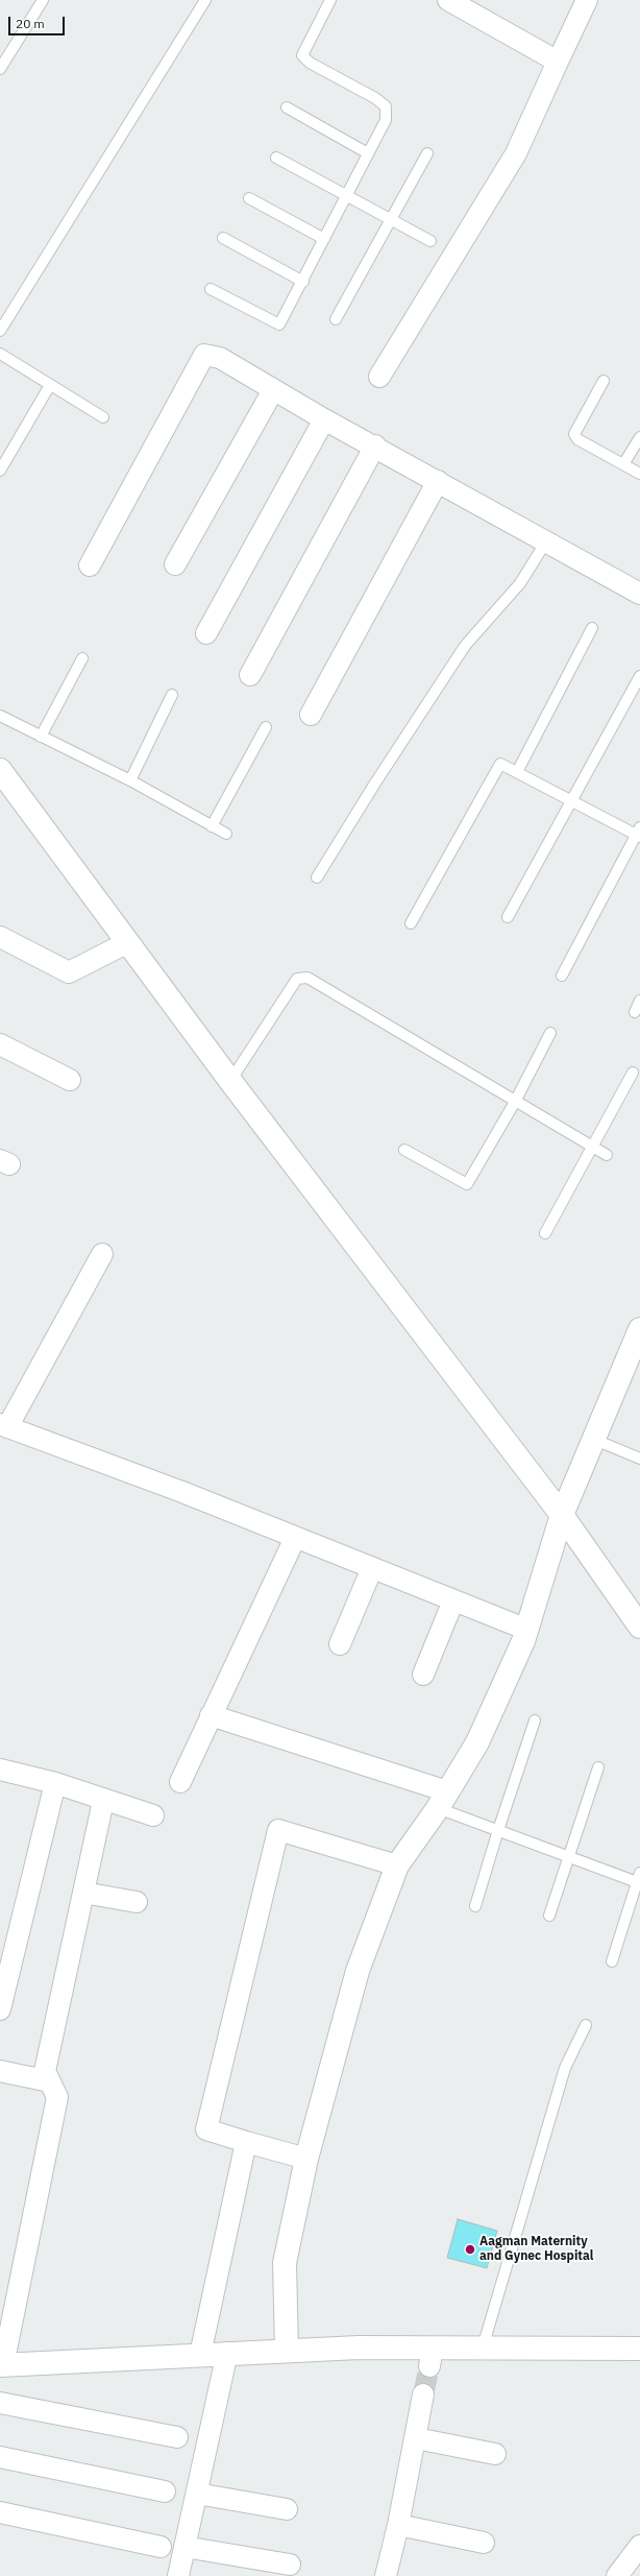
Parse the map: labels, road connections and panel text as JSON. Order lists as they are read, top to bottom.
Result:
{
  "places": ["Aagman Maternity and Gynec Hospital"],
  "scale_bar": "20 m"
}
